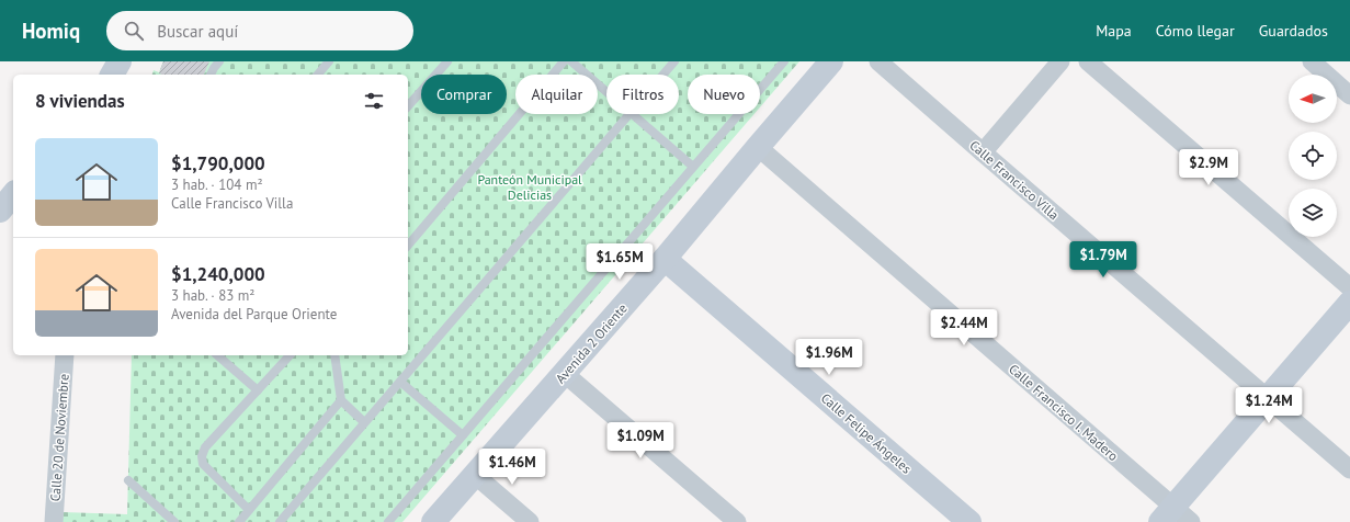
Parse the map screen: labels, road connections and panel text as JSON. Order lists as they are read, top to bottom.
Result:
{
  "streets": {
    "street": [
      "Calle Francisco Villa",
      "Avenida 2 Oriente",
      "Calle Francisco I. Madero",
      "Calle Felipe Ángeles",
      "Calle 20 de Noviembre"
    ]
  },
  "crossings": [
    ["Avenida 2 Oriente", "Calle Francisco I. Madero"],
    ["Avenida 2 Oriente", "Calle Felipe Ángeles"]
  ],
  "parks": ["Panteón Municipal Delicias"],
  "north": "left",
  "page": {
    "header": "Homiq",
    "search": "Buscar aquí",
    "nav": ["Mapa", "Cómo llegar", "Guardados"],
    "chip": [
      "Comprar",
      "Alquilar",
      "Filtros",
      "Nuevo"
    ],
    "heading": "8 viviendas",
    "list": [
      {
        "name": "$1,790,000",
        "note": "3 hab. · 104 m² · Calle Francisco Villa"
      },
      {
        "name": "$1,240,000",
        "note": "3 hab. · 83 m² · Avenida del Parque Oriente"
      }
    ],
    "price": [
      "$2.9M",
      "$1.79M",
      "$1.65M",
      "$2.44M",
      "$1.96M",
      "$1.24M",
      "$1.09M",
      "$1.46M"
    ]
  }
}
